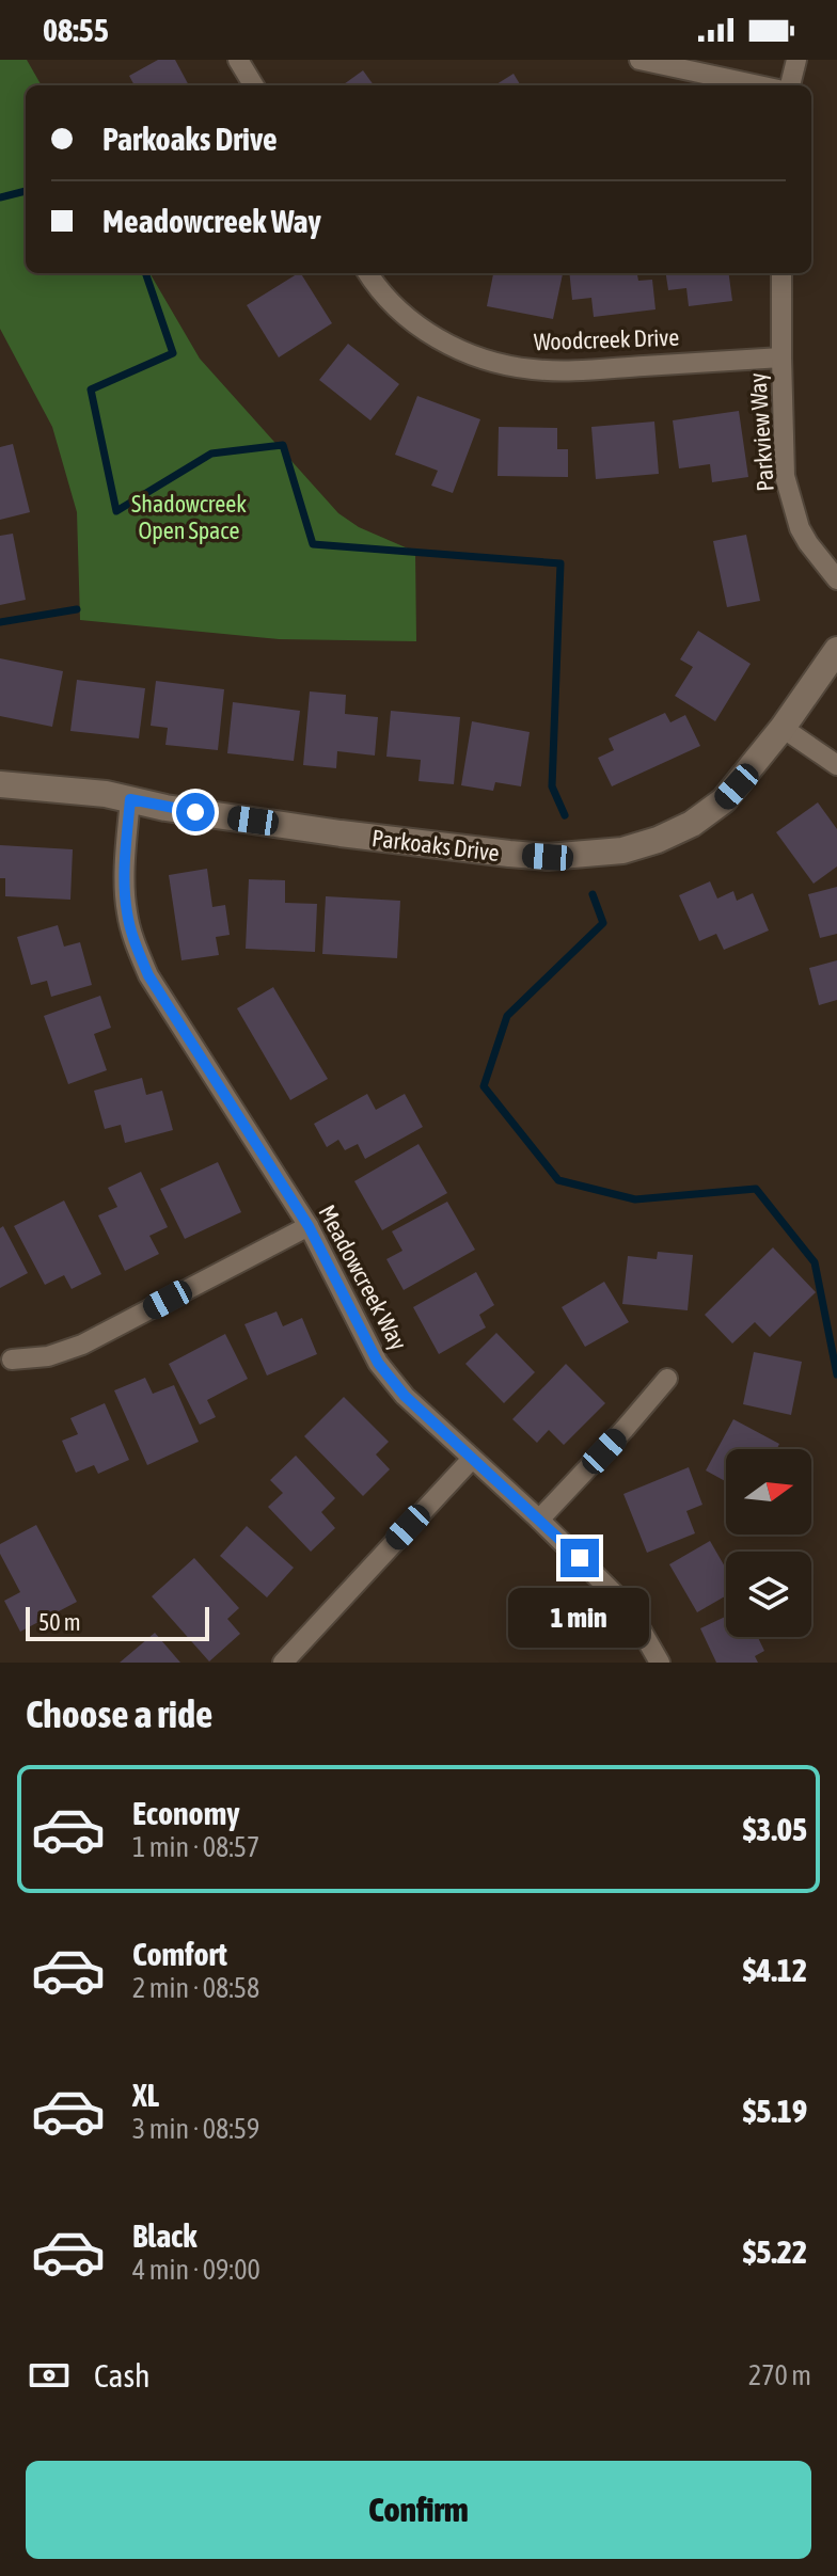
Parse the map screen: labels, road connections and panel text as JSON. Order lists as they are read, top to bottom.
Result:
{
  "streets": {
    "street": [
      "Woodcreek Drive",
      "Parkview Way",
      "Parkoaks Drive",
      "Meadowcreek Way"
    ]
  },
  "crossings": [
    ["Woodcreek Drive", "Parkview Way"],
    ["Parkoaks Drive", "Meadowcreek Way"]
  ],
  "parks": ["Shadowcreek Open Space"],
  "scale_bar": "50 m",
  "north": "right",
  "page": {
    "status": "08:55",
    "banner": ["Parkoaks Drive", "Meadowcreek Way"],
    "bubble": "1 min",
    "scale": "50 m",
    "heading": "Choose a ride",
    "list": [
      {
        "name": "Economy",
        "note": "1 min · 08:57",
        "value": "$3.05"
      },
      {
        "name": "Comfort",
        "note": "2 min · 08:58",
        "value": "$4.12"
      },
      {
        "name": "XL",
        "note": "3 min · 08:59",
        "value": "$5.19"
      },
      {
        "name": "Black",
        "note": "4 min · 09:00",
        "value": "$5.22"
      }
    ],
    "pay": ["Cash", "270 m"],
    "buttons": "Confirm"
  }
}
